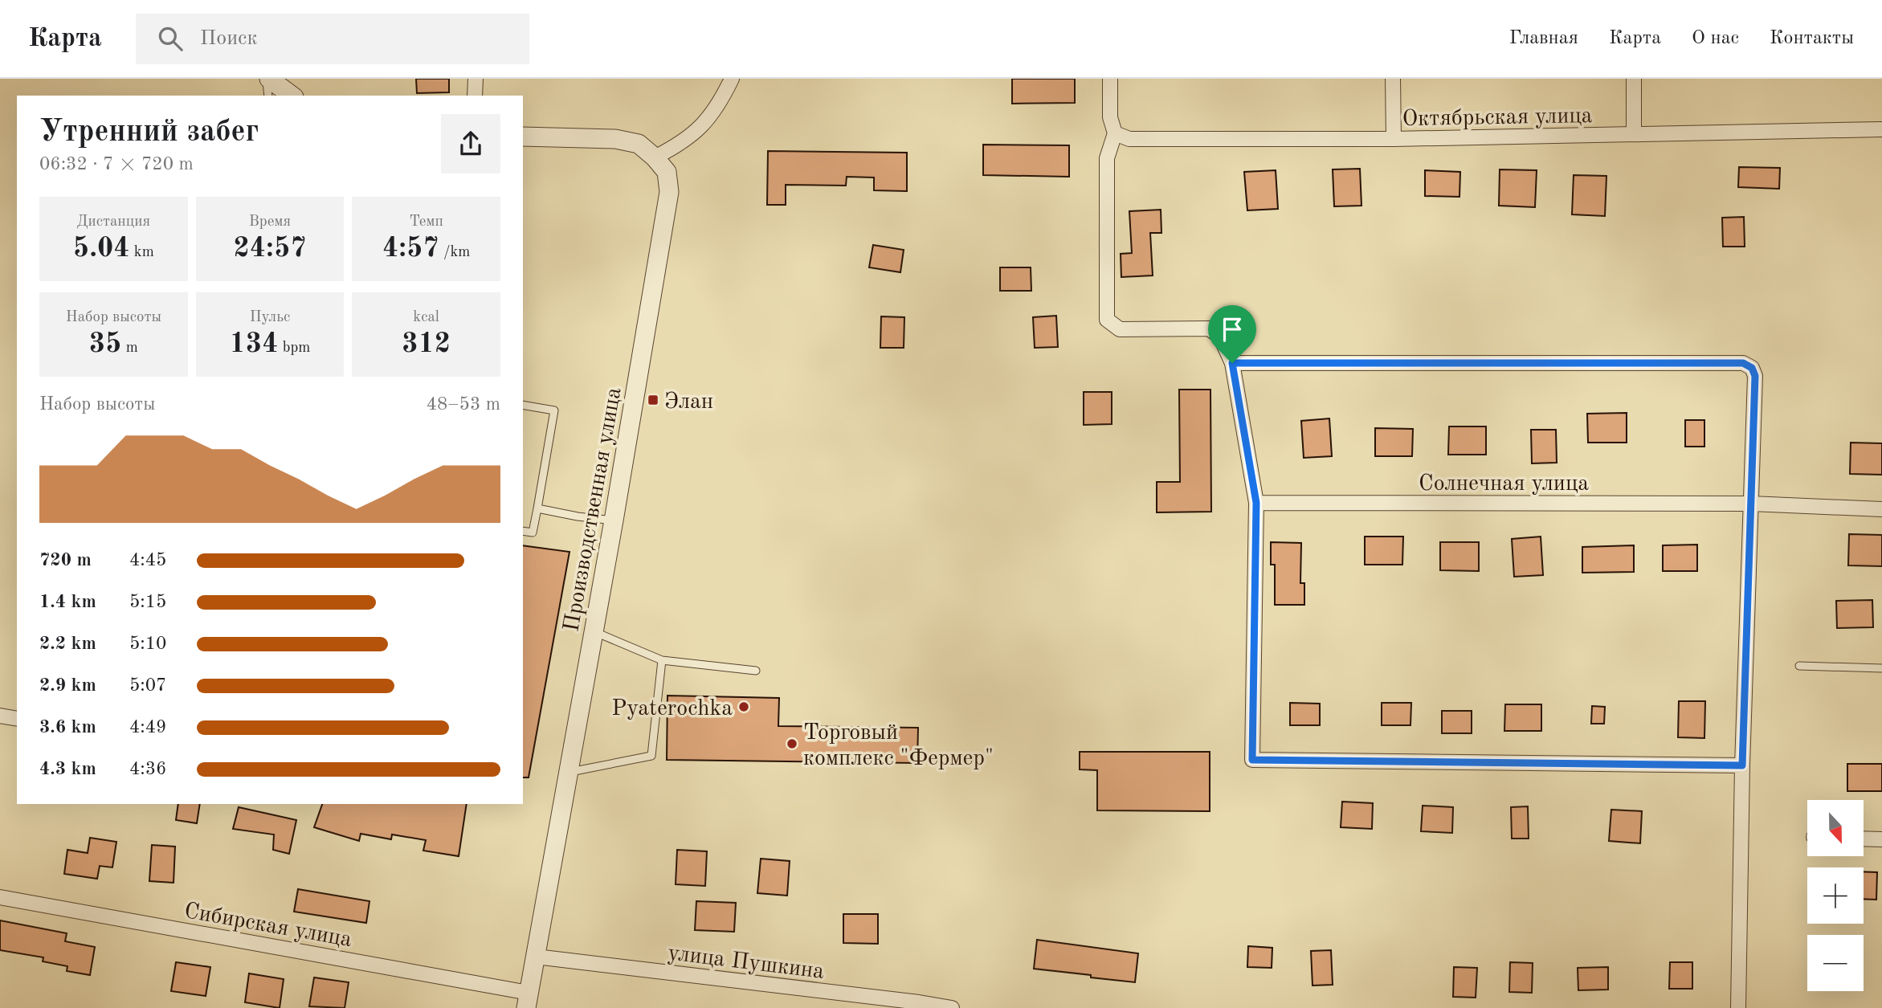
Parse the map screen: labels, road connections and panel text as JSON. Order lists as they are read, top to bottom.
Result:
{
  "streets": {
    "street": [
      "Октябрьская улица",
      "Солнечная улица",
      "Производственная улица",
      "Сибирская улица",
      "улица Пушкина"
    ]
  },
  "crossings": [
    ["Производственная улица", "Сибирская улица"],
    ["Производственная улица", "улица Пушкина"]
  ],
  "places": {
    "transit": ["Элан"],
    "other": ["Pyaterochka", "Торговый комплекс \"Фермер\""]
  },
  "north": "bottom",
  "page": {
    "header": "Карта",
    "search": "Поиск",
    "nav": [
      "Главная",
      "Карта",
      "О нас",
      "Контакты"
    ],
    "heading": ["Утренний забег", "06:32 · 7 × 720 m"],
    "stats": [
      ["Дистанция", "5.04 km"],
      ["Время", "24:57"],
      ["Темп", "4:57 /km"],
      ["Набор высоты", "35 m"],
      ["Пульс", "134 bpm"],
      ["kcal", "312"]
    ],
    "chart": ["Набор высоты", "48–53 m"],
    "list": [
      {
        "name": "720 m",
        "note": "4:45"
      },
      {
        "name": "1.4 km",
        "note": "5:15"
      },
      {
        "name": "2.2 km",
        "note": "5:10"
      },
      {
        "name": "2.9 km",
        "note": "5:07"
      },
      {
        "name": "3.6 km",
        "note": "4:49"
      },
      {
        "name": "4.3 km",
        "note": "4:36"
      }
    ],
    "map_buttons": ["+", "−"]
  }
}
